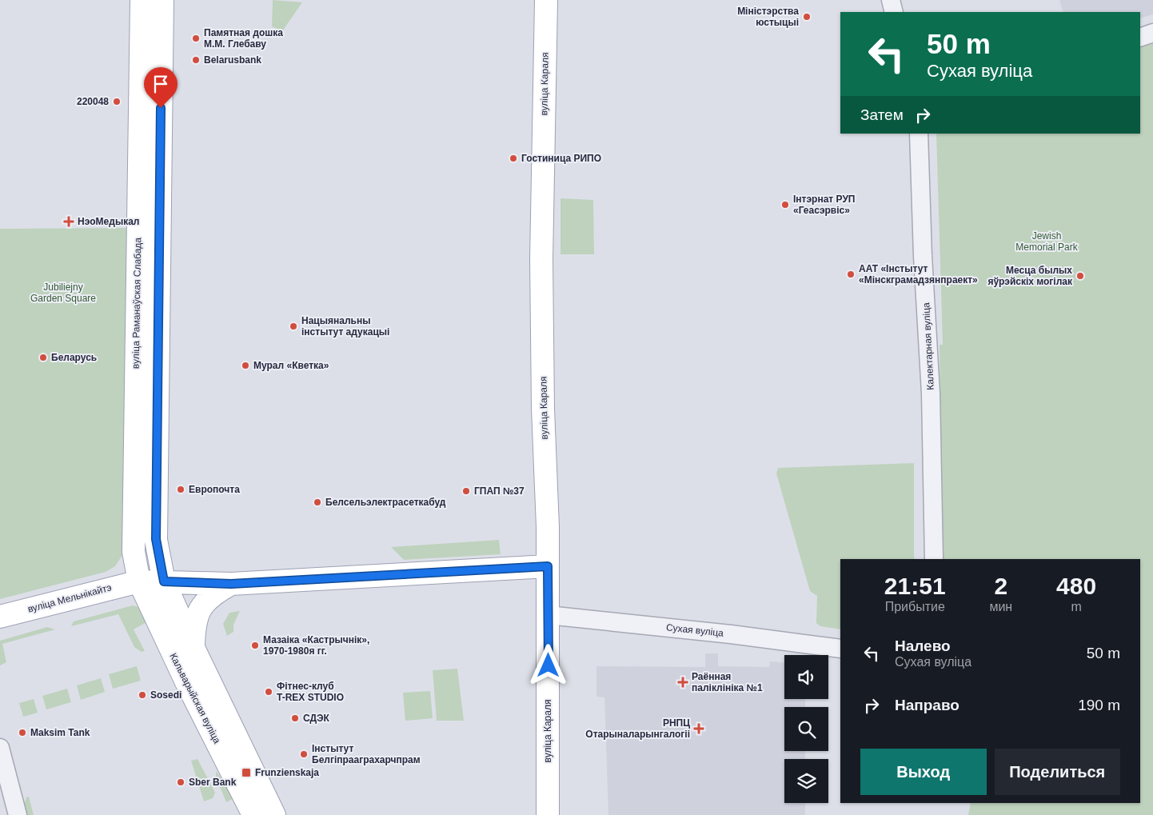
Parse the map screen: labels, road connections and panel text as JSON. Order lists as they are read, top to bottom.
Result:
{
  "streets": {
    "main road": [
      "вуліца Караля",
      "вуліца Раманаўская Слабада",
      "вуліца Мельнікайтэ",
      "Кальварыйская вуліца"
    ],
    "street": ["Калектарная вуліца", "Сухая вуліца"]
  },
  "crossings": [
    ["вуліца Караля", "Сухая вуліца"],
    ["вуліца Раманаўская Слабада", "вуліца Мельнікайтэ"],
    ["вуліца Раманаўская Слабада", "Кальварыйская вуліца"],
    ["вуліца Мельнікайтэ", "Кальварыйская вуліца"]
  ],
  "parks": ["Jewish Memorial Park", "Jubiliejny Garden Square"],
  "places": {
    "other": [
      "Міністэрства юстыцыі",
      "Памятная дошка М.М. Глебаву",
      "Belarusbank",
      "220048",
      "Гостиница РИПО",
      "Інтэрнат РУП «Геасэрвіс»",
      "ААТ «Інстытут «Мінскграмадзянпраект»",
      "Месца былых яўрэйскіх могілак",
      "Нацыянальны інстытут адукацыі",
      "Беларусь",
      "Мурал «Кветка»",
      "Европочта",
      "ГПАП №37",
      "Белсельэлектрасеткабуд",
      "Мазаіка «Кастрычнік», 1970-1980я гг.",
      "Фітнес-клуб T-REX STUDIO",
      "Sosedi",
      "СДЭК",
      "Maksim Tank",
      "Інстытут Белгіпрааграхарчпрам",
      "Sber Bank"
    ],
    "health": ["НэоМедыкал", "Раённая паліклініка №1", "РНПЦ Отарыналарынгалогіі"],
    "transit": ["Frunzienskaja"]
  },
  "page": {
    "turn": ["50 m", "Сухая вуліца"],
    "then": "Затем",
    "eta": [
      "21:51",
      "Прибытие",
      "2",
      "мин",
      "480",
      "m"
    ],
    "list": [
      {
        "name": "Налево",
        "note": "Сухая вуліца",
        "value": "50 m"
      },
      {
        "name": "Направо",
        "value": "190 m"
      }
    ],
    "buttons": ["Выход", "Поделиться"]
  }
}
